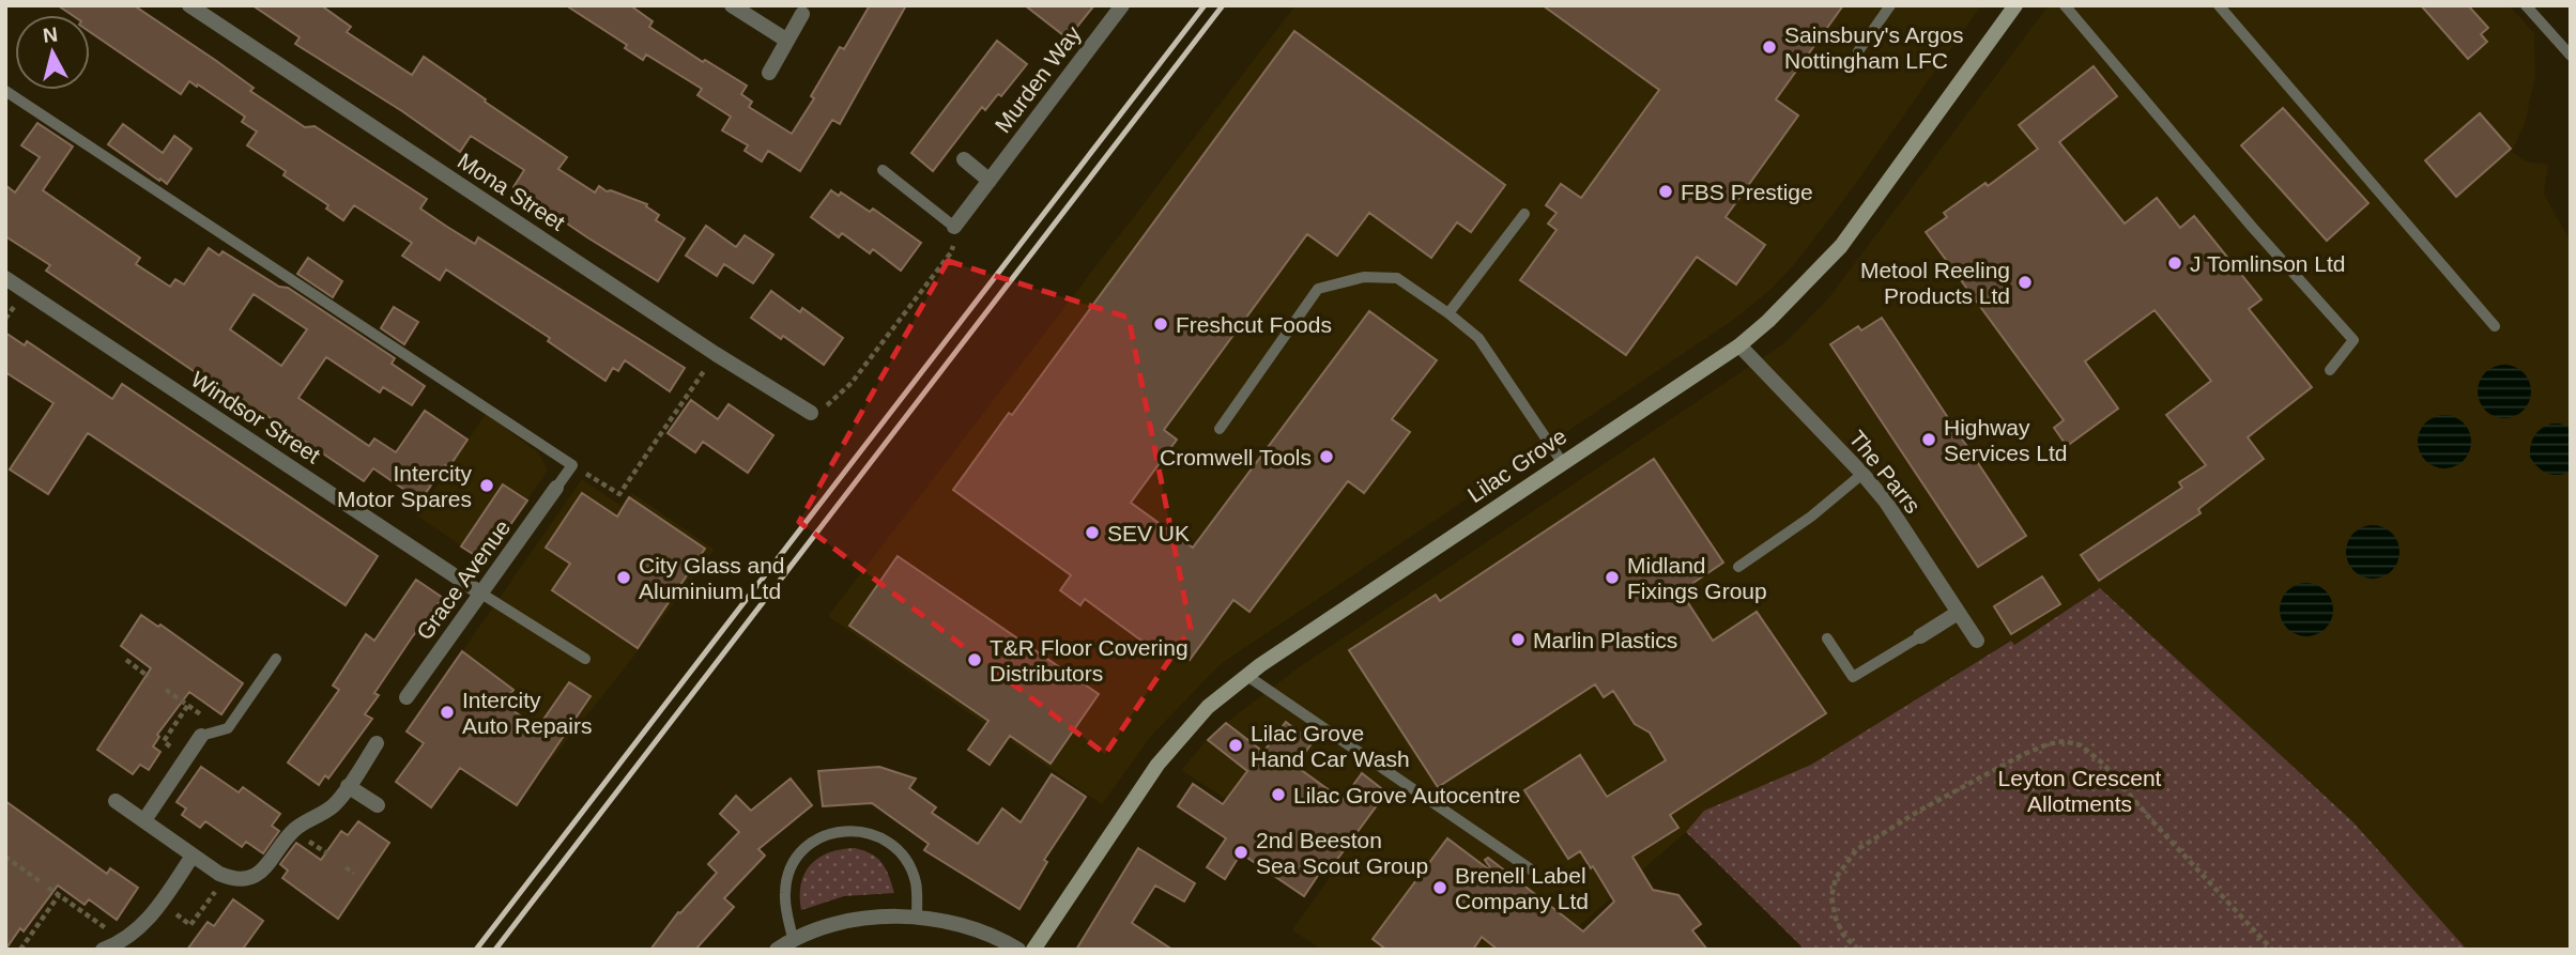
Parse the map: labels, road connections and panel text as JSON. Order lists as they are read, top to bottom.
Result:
{
  "streets": {
    "street": [
      "Murden Way",
      "Mona Street",
      "Windsor Street",
      "Lilac Grove",
      "The Parrs",
      "Grace Avenue"
    ]
  },
  "crossings": [
    ["Windsor Street", "Grace Avenue"],
    ["Lilac Grove", "The Parrs"]
  ],
  "parks": ["Leyton Crescent Allotments"],
  "places": [
    "Sainsbury's Argos Nottingham LFC",
    "FBS Prestige",
    "J Tomlinson Ltd",
    "Metool Reeling Products Ltd",
    "Freshcut Foods",
    "Highway Services Ltd",
    "Cromwell Tools",
    "Intercity Motor Spares",
    "SEV UK",
    "City Glass and Aluminium Ltd",
    "Midland Fixings Group",
    "Marlin Plastics",
    "T&R Floor Covering Distributors",
    "Intercity Auto Repairs",
    "Lilac Grove Hand Car Wash",
    "Lilac Grove Autocentre",
    "2nd Beeston Sea Scout Group",
    "Brenell Label Company Ltd"
  ],
  "north": "top"
}
